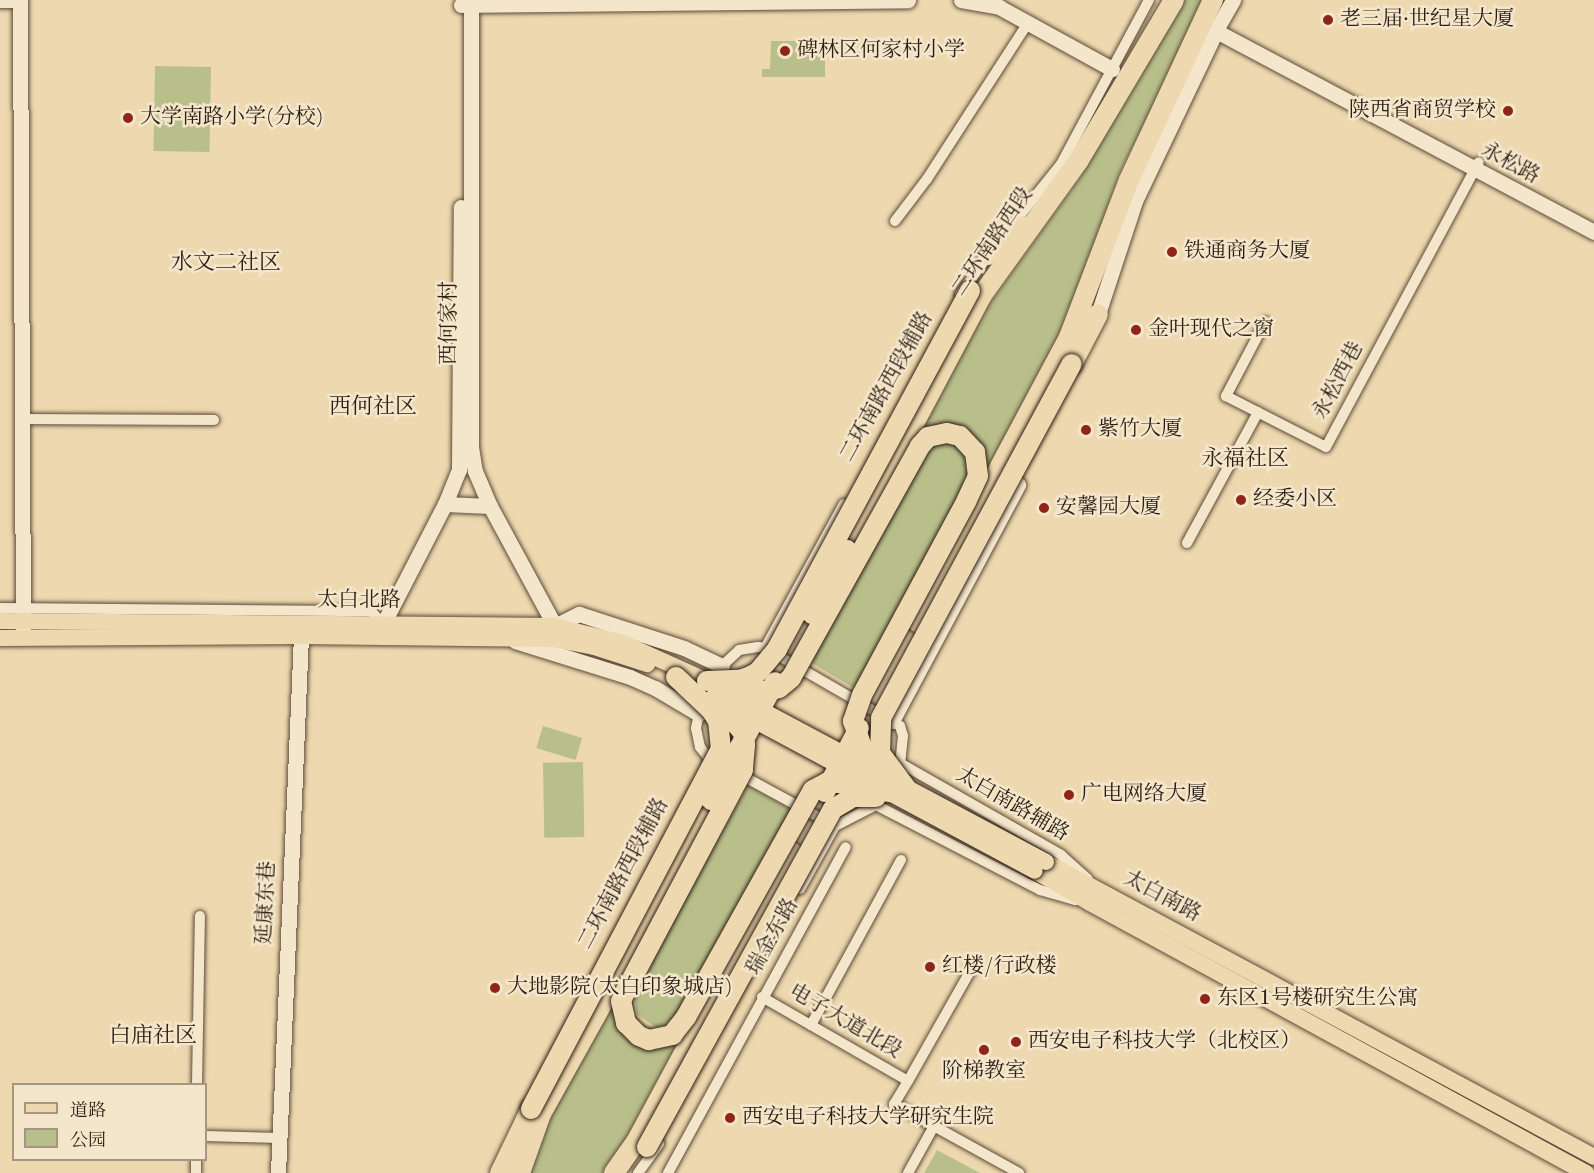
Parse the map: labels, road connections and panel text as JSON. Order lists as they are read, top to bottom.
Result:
{
  "streets": {
    "highway": ["二环南路西段"],
    "main road": ["太白北路", "太白南路"],
    "street": [
      "永松路",
      "西何家村",
      "永松西巷",
      "二环南路西段辅路",
      "太白南路辅路",
      "延康东巷",
      "瑞金东路",
      "电子大道北段"
    ]
  },
  "crossings": [
    ["永松路", "永松西巷"],
    ["西何家村", "太白北路"],
    ["太白北路", "太白南路"],
    ["太白北路", "延康东巷"],
    ["太白南路辅路", "太白南路"],
    ["瑞金东路", "电子大道北段"]
  ],
  "districts": [
    "水文二社区",
    "西何社区",
    "永福社区",
    "白庙社区"
  ],
  "places": [
    "老三届·世纪星大厦",
    "碑林区何家村小学",
    "陕西省商贸学校",
    "大学南路小学(分校)",
    "铁通商务大厦",
    "金叶现代之窗",
    "紫竹大厦",
    "经委小区",
    "安馨园大厦",
    "广电网络大厦",
    "红楼/行政楼",
    "大地影院(太白印象城店)",
    "东区1号楼研究生公寓",
    "西安电子科技大学（北校区）",
    "阶梯教室",
    "西安电子科技大学研究生院"
  ],
  "legend": ["道路", "公园"]
}
